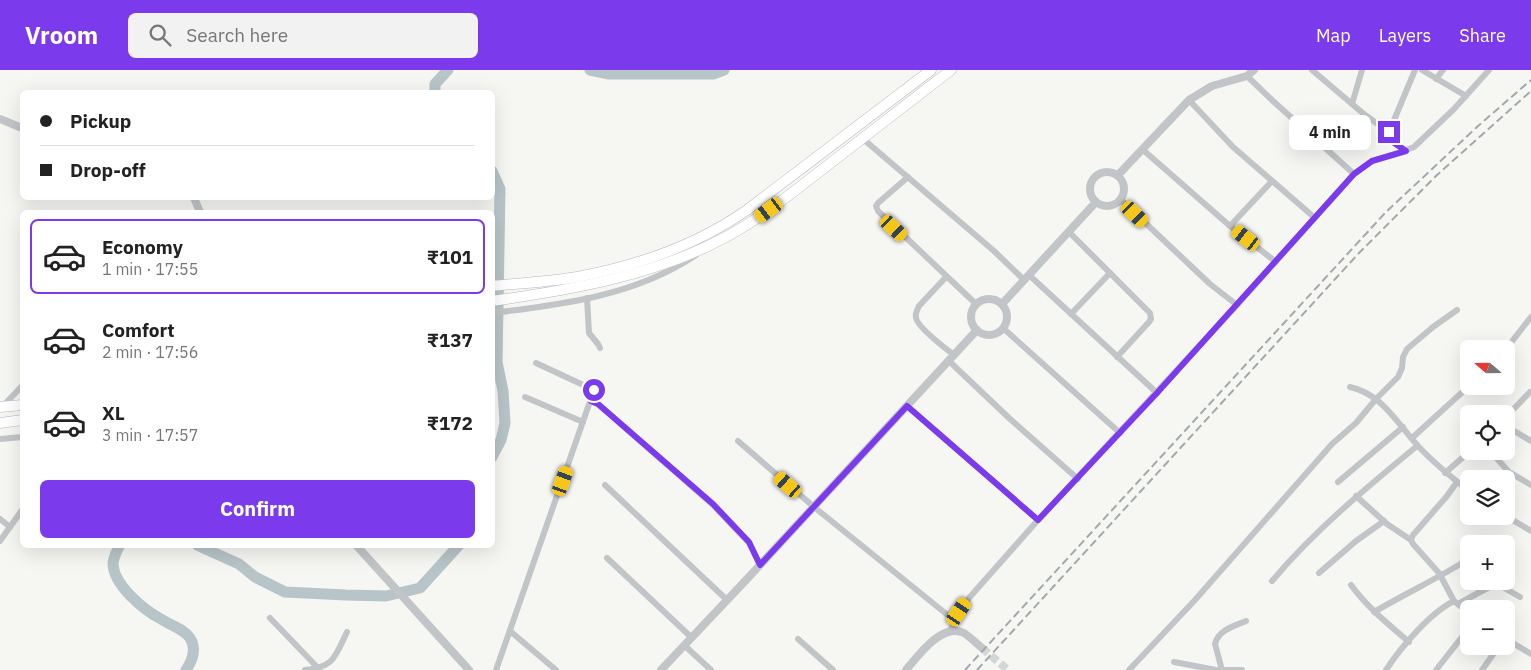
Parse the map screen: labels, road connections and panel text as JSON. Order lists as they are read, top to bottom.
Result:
{
  "north": "left",
  "page": {
    "header": "Vroom",
    "search": "Search here",
    "nav": ["Map", "Layers", "Share"],
    "banner": ["Pickup", "Drop-off"],
    "bubble": "4 min",
    "list": [
      {
        "name": "Economy",
        "note": "1 min · 17:55",
        "value": "₹101"
      },
      {
        "name": "Comfort",
        "note": "2 min · 17:56",
        "value": "₹137"
      },
      {
        "name": "XL",
        "note": "3 min · 17:57",
        "value": "₹172"
      }
    ],
    "map_buttons": ["+", "−"],
    "buttons": "Confirm"
  }
}
